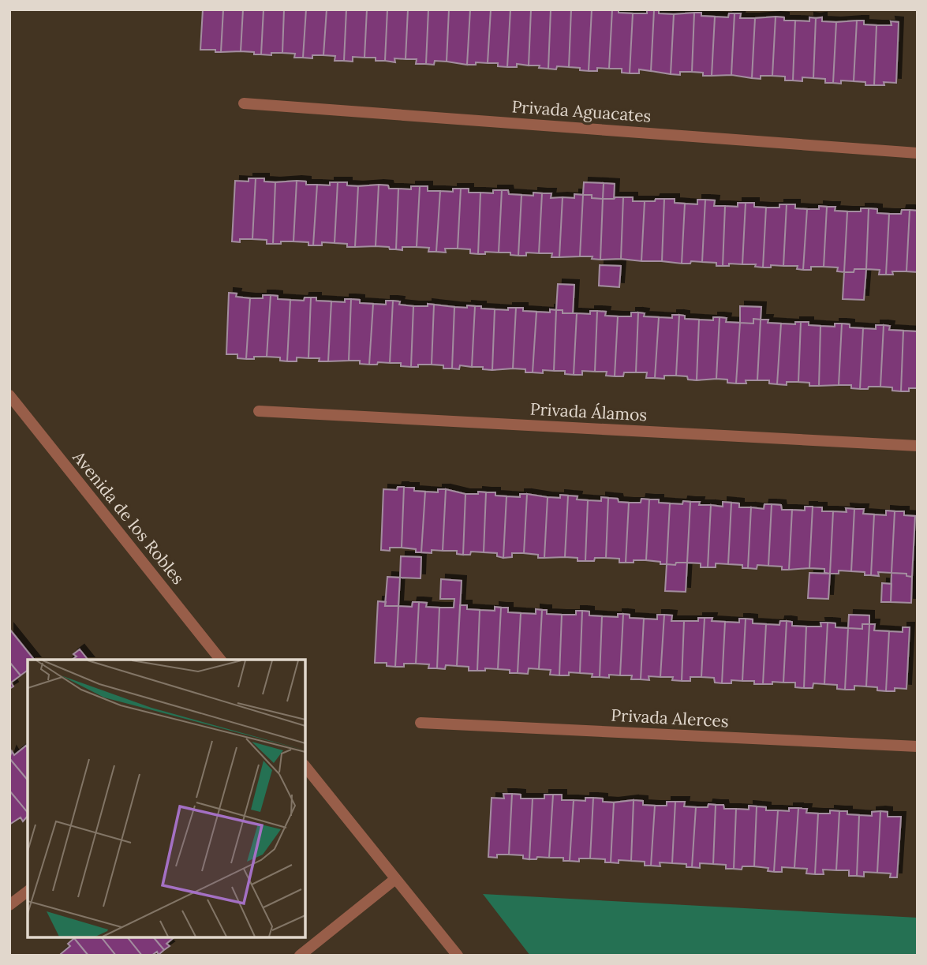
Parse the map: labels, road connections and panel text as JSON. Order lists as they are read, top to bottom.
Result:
{
  "streets": {
    "street": [
      "Privada Aguacates",
      "Privada Álamos",
      "Avenida de los Robles",
      "Privada Alerces"
    ]
  }
}
